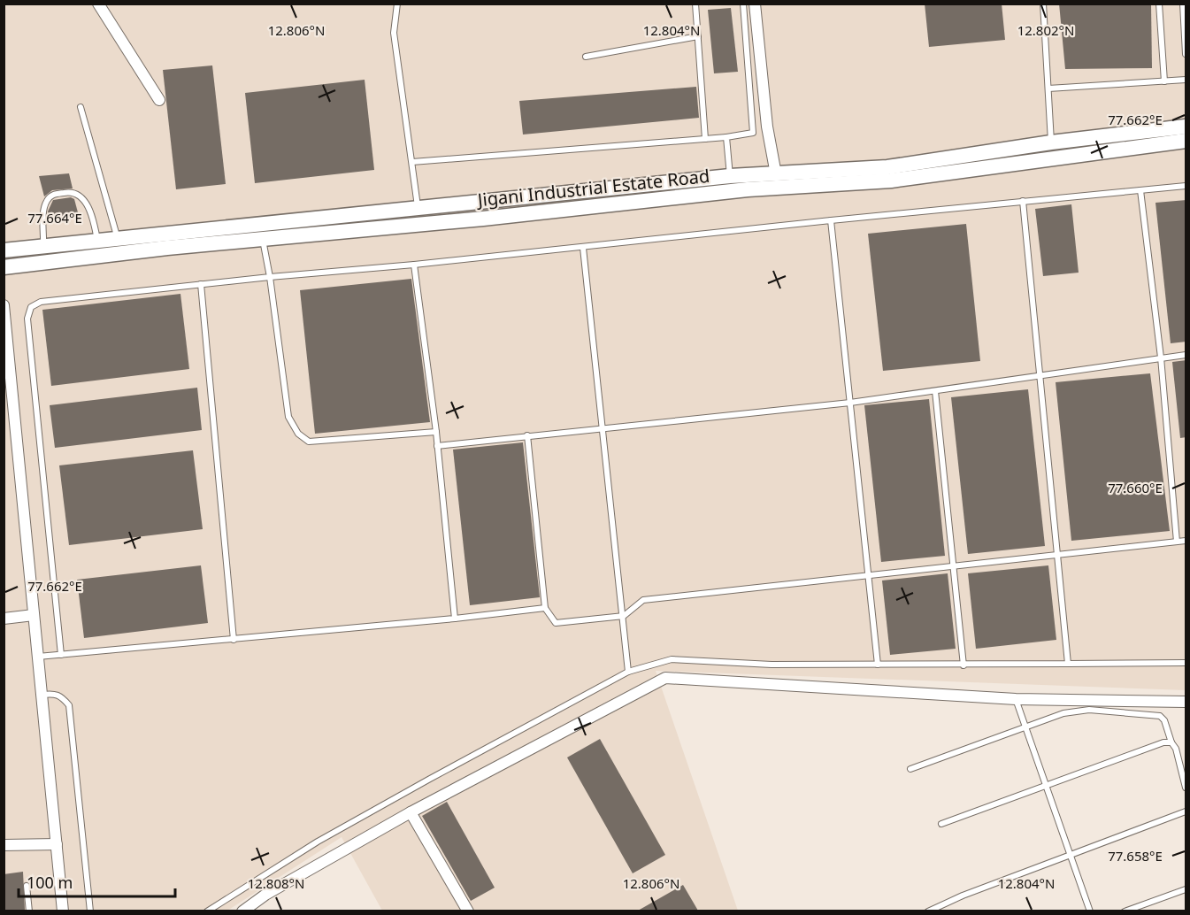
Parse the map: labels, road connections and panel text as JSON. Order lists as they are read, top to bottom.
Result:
{
  "streets": {
    "main road": ["Jigani Industrial Estate Road"]
  },
  "scale_bar": "100 m",
  "coordinates": [
    "12.806°N",
    "12.804°N",
    "12.802°N",
    "77.662°E",
    "77.664°E",
    "77.660°E",
    "77.658°E",
    "12.808°N"
  ]
}
